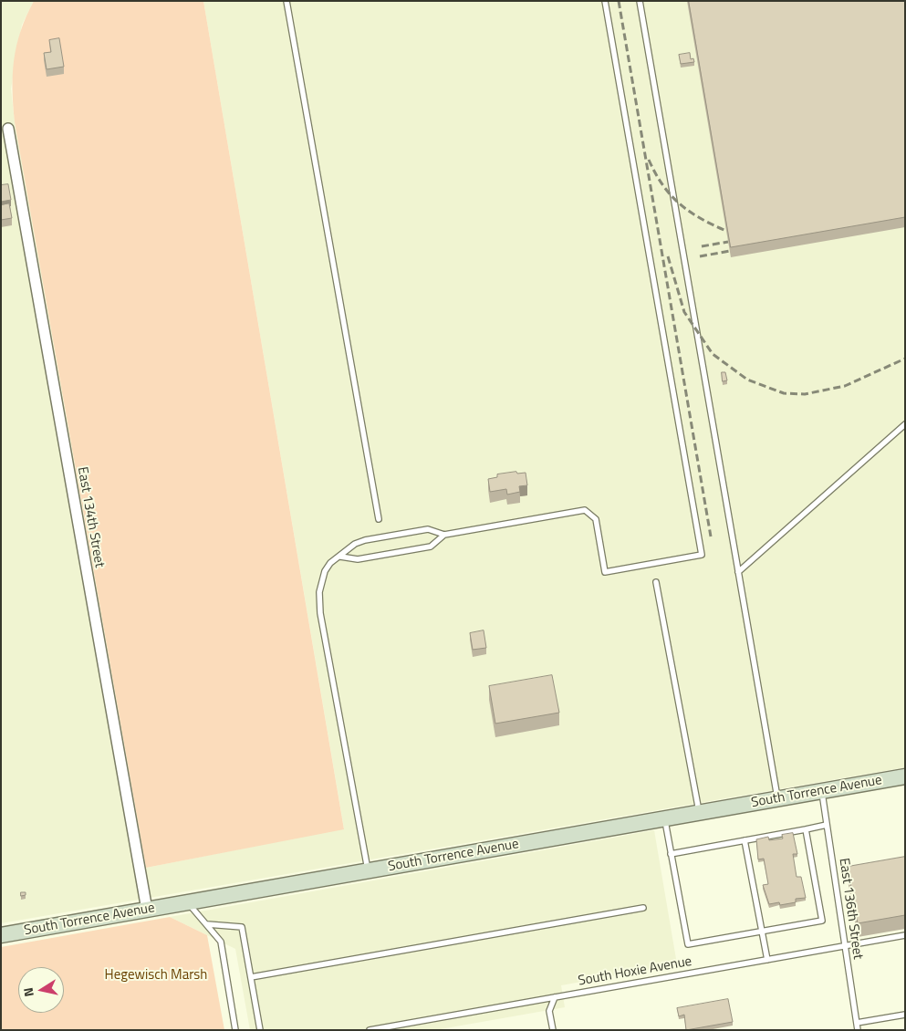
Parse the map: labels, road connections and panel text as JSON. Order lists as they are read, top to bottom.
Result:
{
  "streets": {
    "main road": ["South Torrence Avenue"],
    "street": ["East 134th Street"],
    "lane": ["East 136th Street", "South Hoxie Avenue"]
  },
  "crossings": [
    ["East 134th Street", "South Torrence Avenue"],
    ["South Torrence Avenue", "East 136th Street"],
    ["East 136th Street", "South Hoxie Avenue"]
  ],
  "parks": ["Hegewisch Marsh"],
  "north": "left"
}
